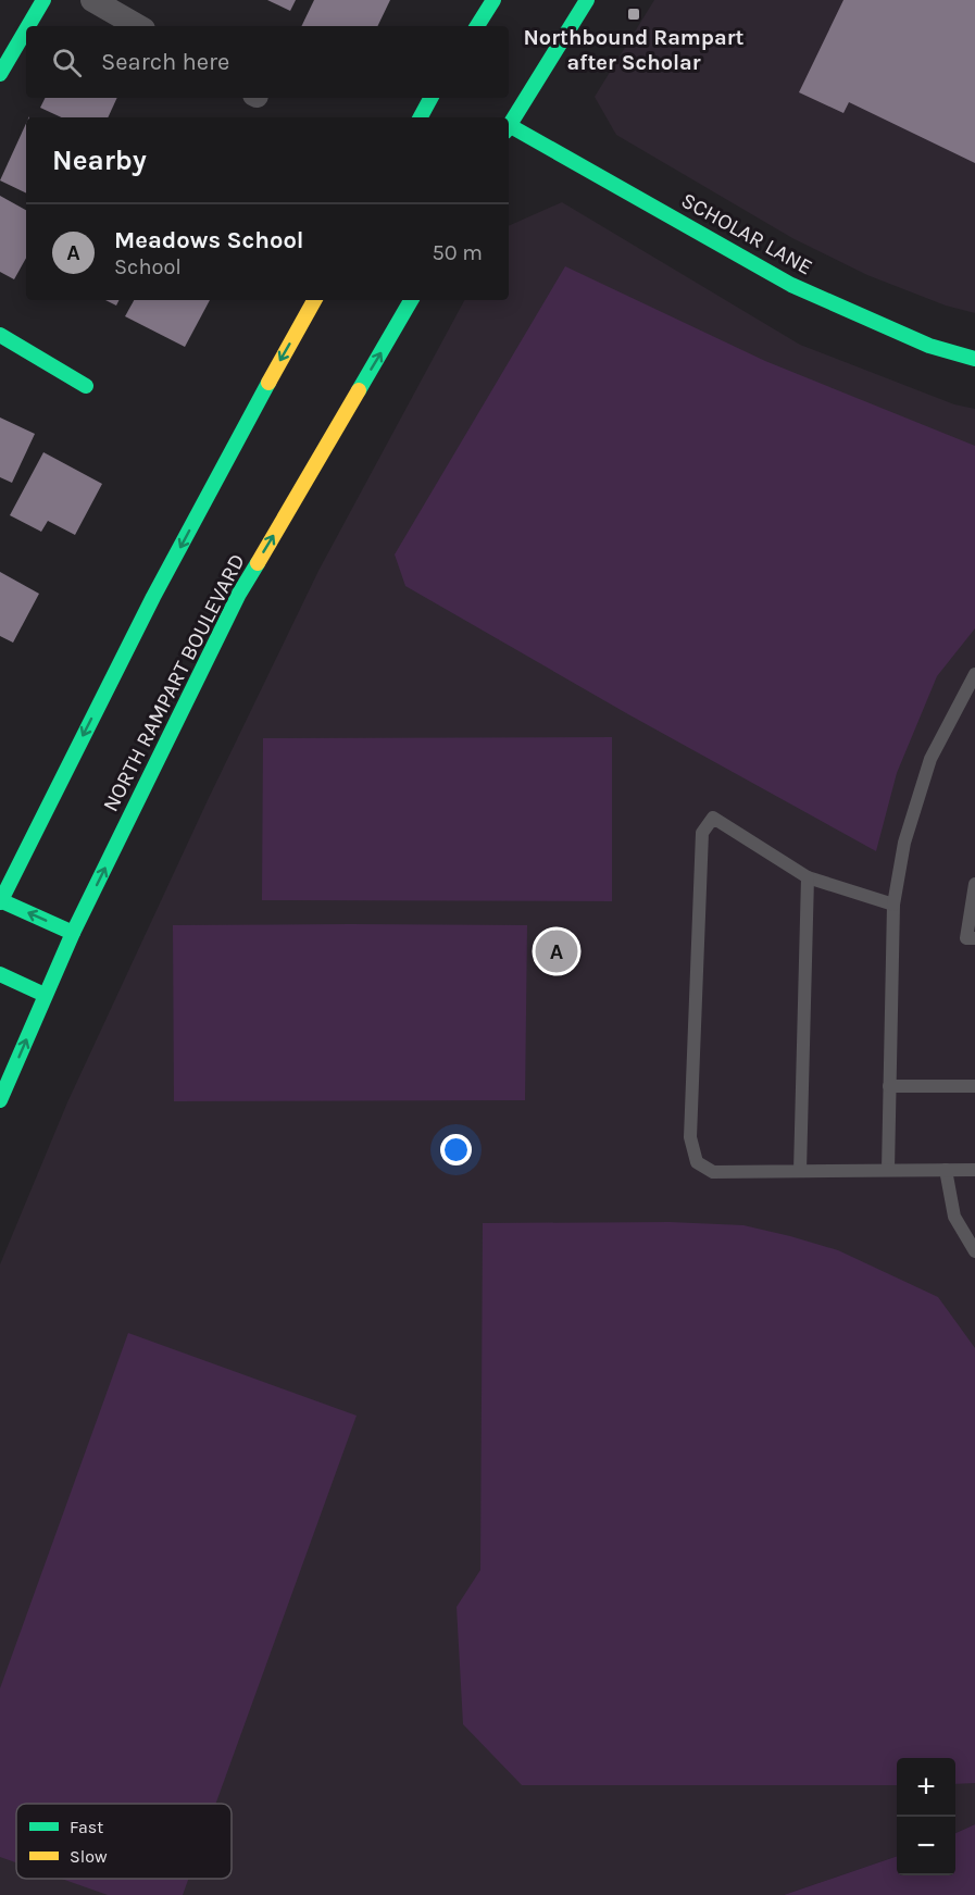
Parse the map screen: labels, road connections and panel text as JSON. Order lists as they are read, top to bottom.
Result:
{
  "streets": {
    "main road": ["SCHOLAR LANE", "NORTH RAMPART BOULEVARD"]
  },
  "places": {
    "transit": ["Northbound Rampart after Scholar"]
  },
  "legend": ["Fast", "Slow"],
  "page": {
    "search": "Search here",
    "heading": "Nearby",
    "list": [
      {
        "mark": "A",
        "name": "Meadows School",
        "note": "School",
        "value": "50 m"
      }
    ],
    "pins": "A",
    "map_buttons": ["+", "−"]
  }
}
